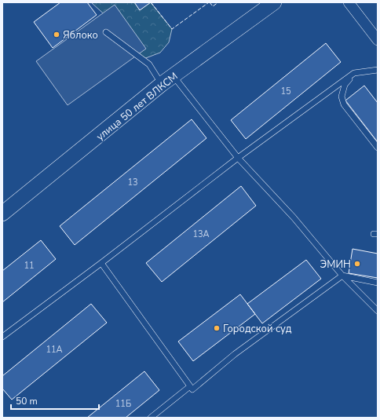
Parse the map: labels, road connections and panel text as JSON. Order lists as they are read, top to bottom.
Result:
{
  "streets": {
    "street": ["улица 50 лет ВЛКСМ"]
  },
  "places": ["Яблоко", "ЭМИН", "Городской суд"],
  "house_numbers": [
    "15",
    "13",
    "13А",
    "11",
    "11А",
    "11Б"
  ],
  "scale_bar": "50 m"
}
